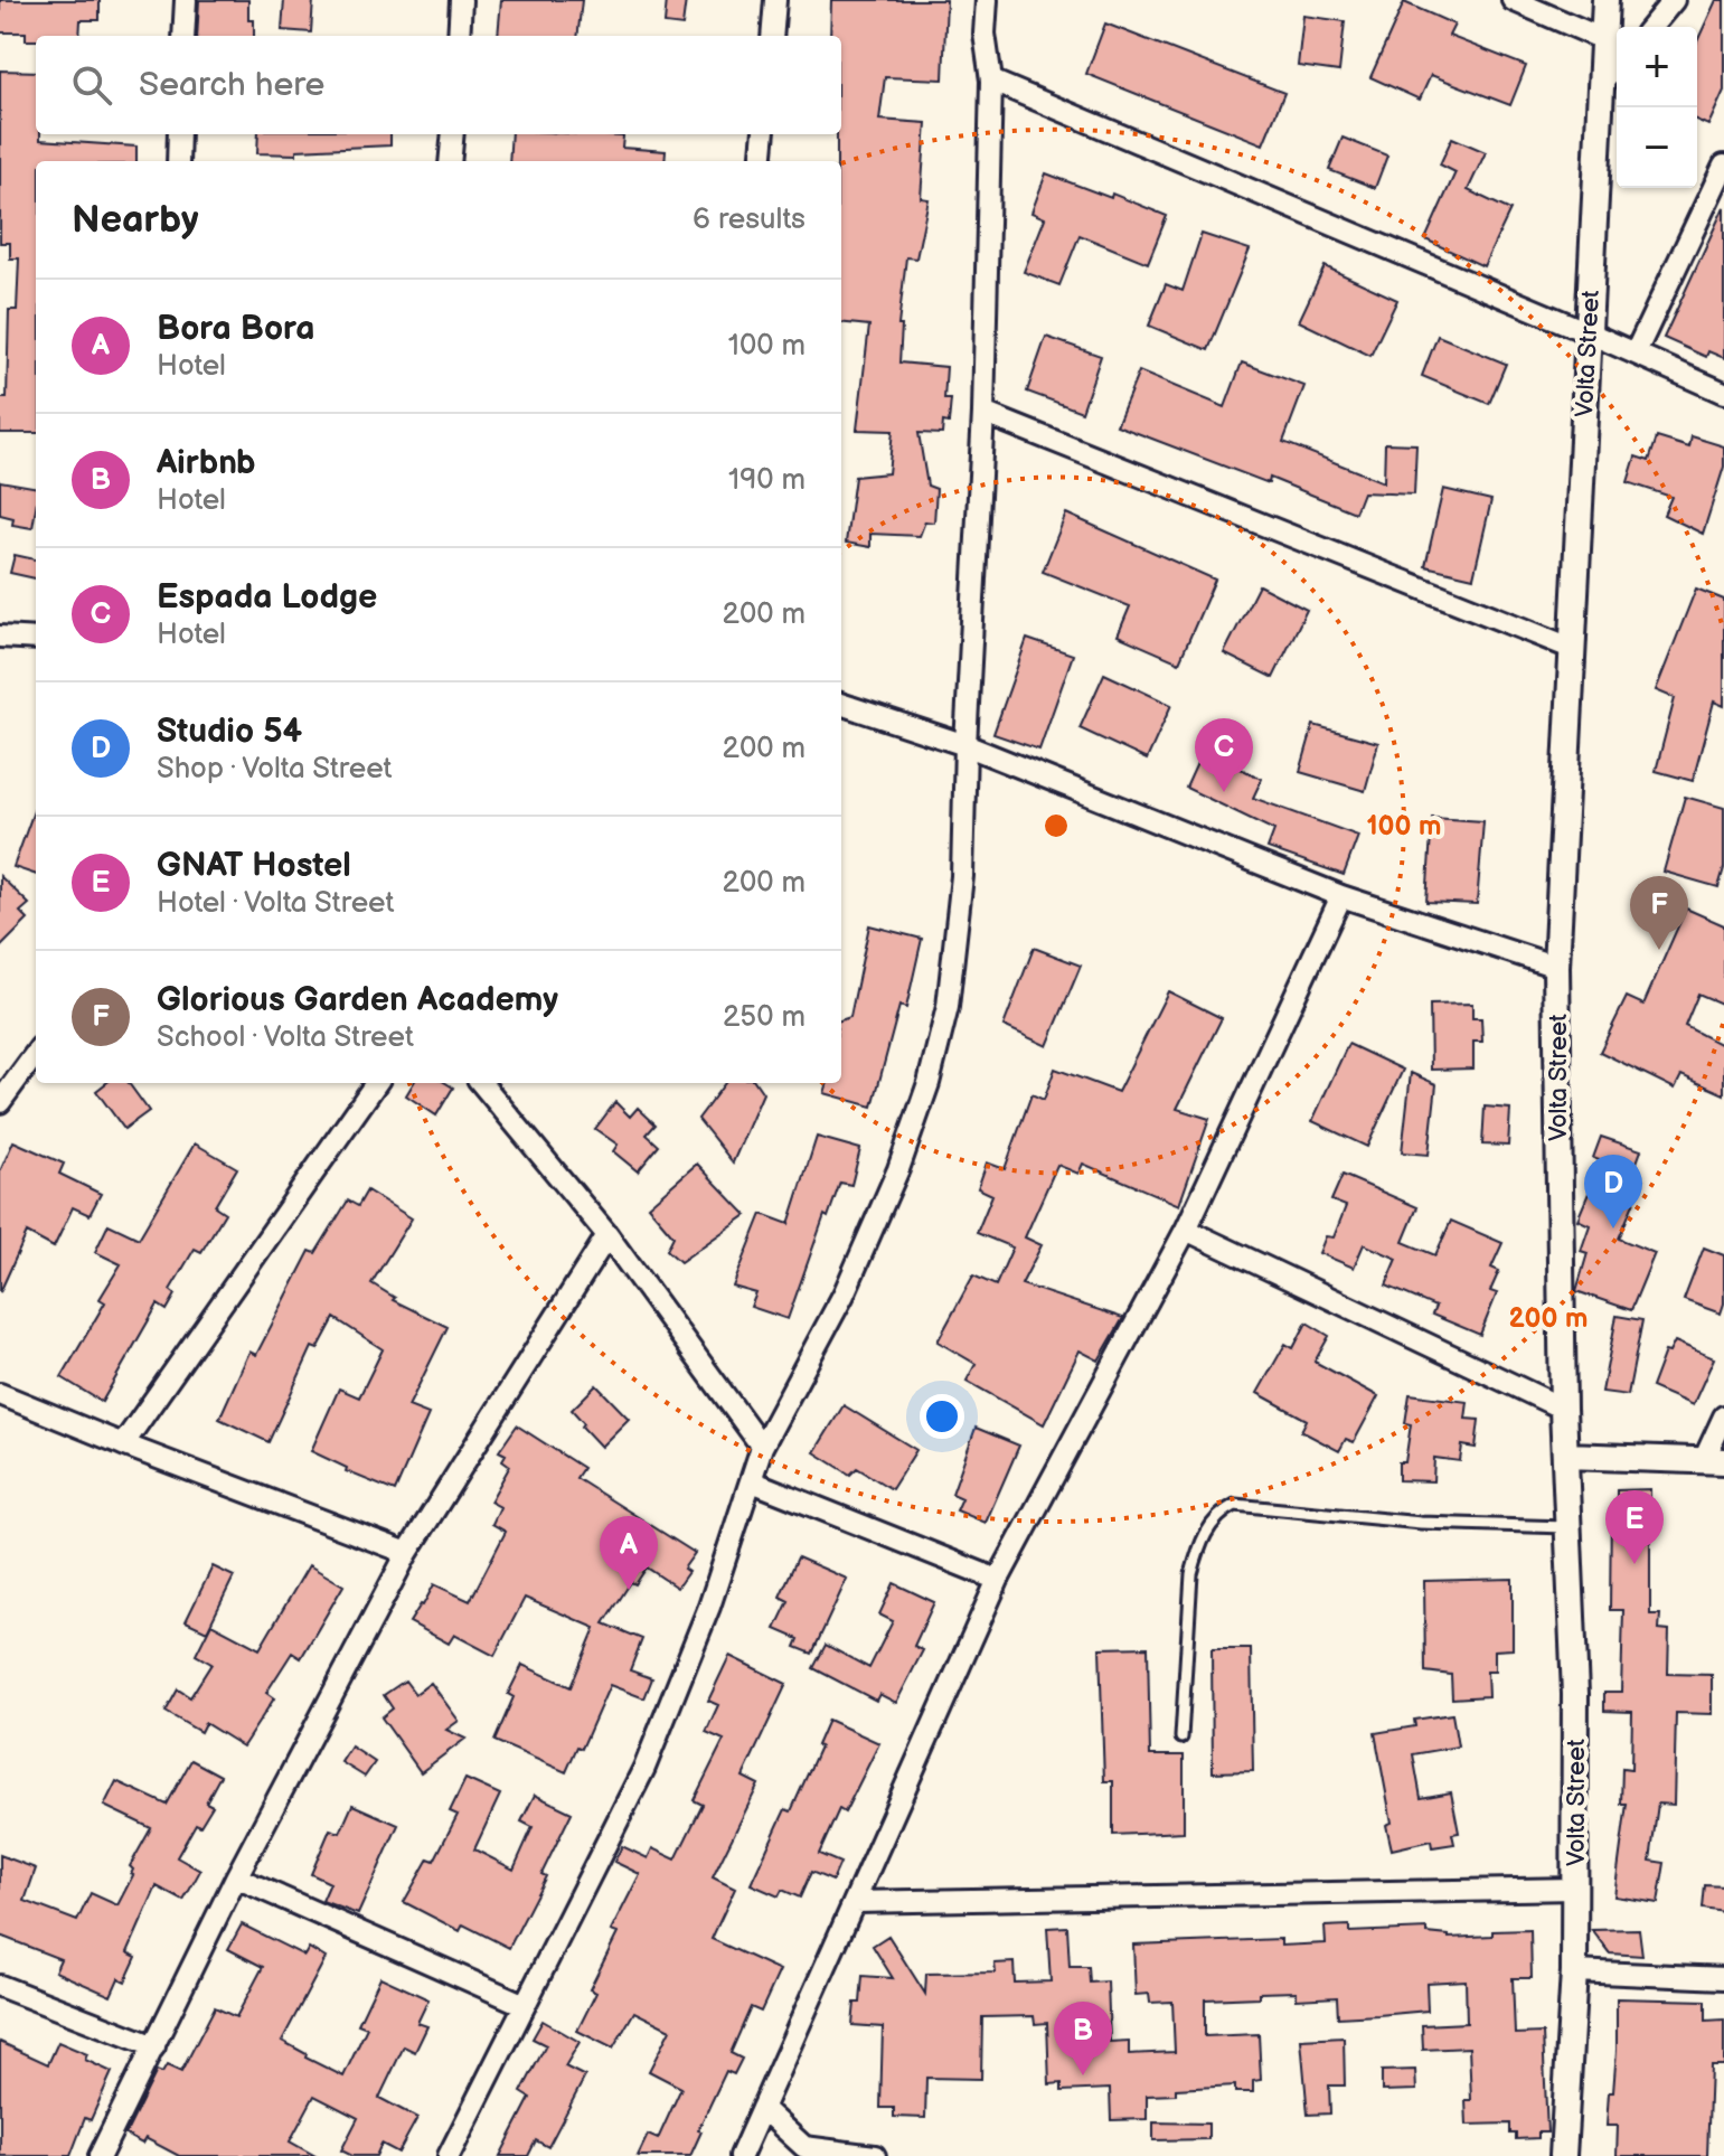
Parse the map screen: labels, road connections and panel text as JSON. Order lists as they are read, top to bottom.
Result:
{
  "streets": {
    "street": ["Volta Street"]
  },
  "page": {
    "map_buttons": ["+", "−"],
    "search": "Search here",
    "heading": ["Nearby", "6 results"],
    "list": [
      {
        "mark": "A",
        "name": "Bora Bora",
        "note": "Hotel",
        "value": "100 m"
      },
      {
        "mark": "B",
        "name": "Airbnb",
        "note": "Hotel",
        "value": "190 m"
      },
      {
        "mark": "C",
        "name": "Espada Lodge",
        "note": "Hotel",
        "value": "200 m"
      },
      {
        "mark": "D",
        "name": "Studio 54",
        "note": "Shop · Volta Street",
        "value": "200 m"
      },
      {
        "mark": "E",
        "name": "GNAT Hostel",
        "note": "Hotel · Volta Street",
        "value": "200 m"
      },
      {
        "mark": "F",
        "name": "Glorious Garden Academy",
        "note": "School · Volta Street",
        "value": "250 m"
      }
    ],
    "pins": [
      "C",
      "F",
      "D",
      "E",
      "A",
      "B"
    ]
  },
  "rings": ["100 m", "200 m"]
}
